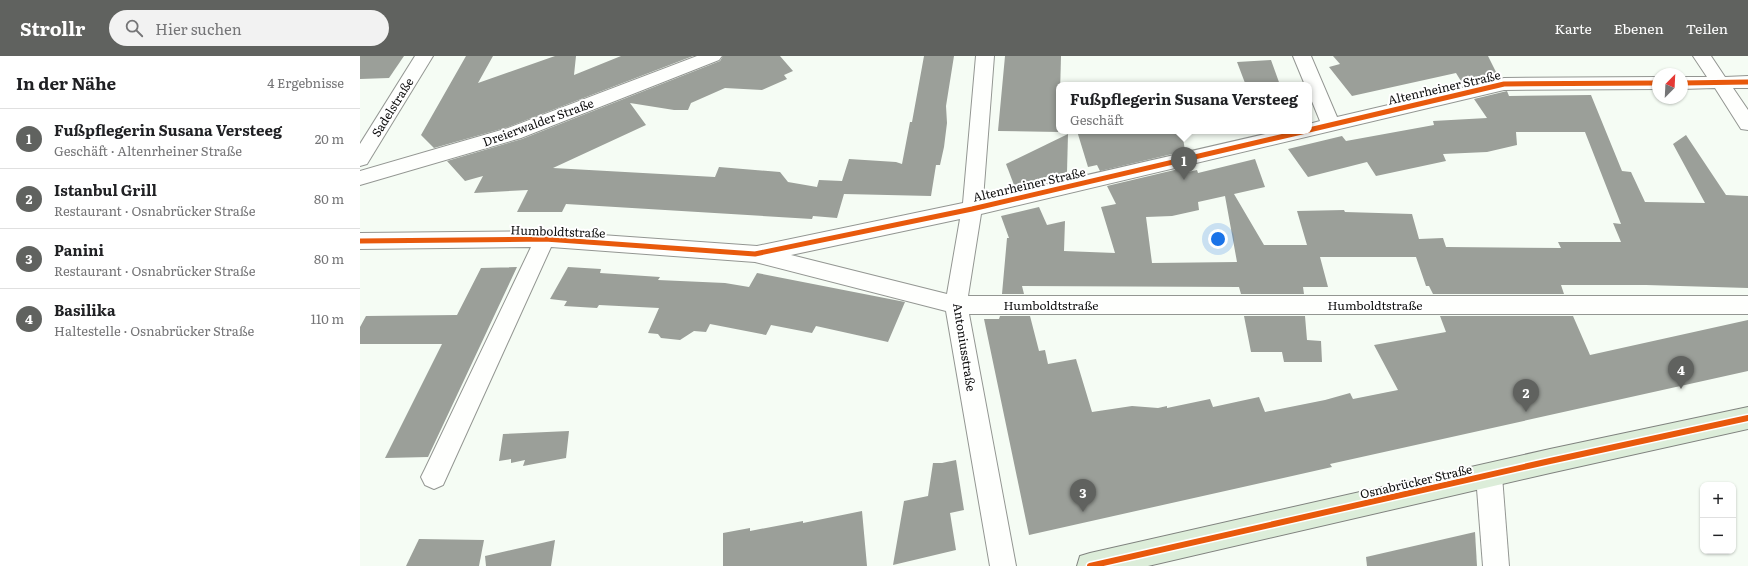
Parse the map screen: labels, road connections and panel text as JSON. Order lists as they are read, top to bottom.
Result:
{
  "streets": {
    "main road": ["Osnabrücker Straße"],
    "street": [
      "Altenrheiner Straße",
      "Sadelstraße",
      "Dreierwalder Straße",
      "Humboldtstraße",
      "Antoniusstraße"
    ]
  },
  "crossings": [
    ["Altenrheiner Straße", "Humboldtstraße"],
    ["Altenrheiner Straße", "Antoniusstraße"],
    ["Humboldtstraße", "Antoniusstraße"]
  ],
  "north": "top right",
  "page": {
    "header": "Strollr",
    "search": "Hier suchen",
    "nav": ["Karte", "Ebenen", "Teilen"],
    "heading": ["In der Nähe", "4 Ergebnisse"],
    "popup": ["Fußpflegerin Susana Versteeg", "Geschäft"],
    "list": [
      {
        "mark": "1",
        "name": "Fußpflegerin Susana Versteeg",
        "note": "Geschäft · Altenrheiner Straße",
        "value": "20 m"
      },
      {
        "mark": "2",
        "name": "Istanbul Grill",
        "note": "Restaurant · Osnabrücker Straße",
        "value": "80 m"
      },
      {
        "mark": "3",
        "name": "Panini",
        "note": "Restaurant · Osnabrücker Straße",
        "value": "80 m"
      },
      {
        "mark": "4",
        "name": "Basilika",
        "note": "Haltestelle · Osnabrücker Straße",
        "value": "110 m"
      }
    ],
    "pins": [
      "1",
      "4",
      "2",
      "3"
    ],
    "map_buttons": ["+", "−"]
  }
}
